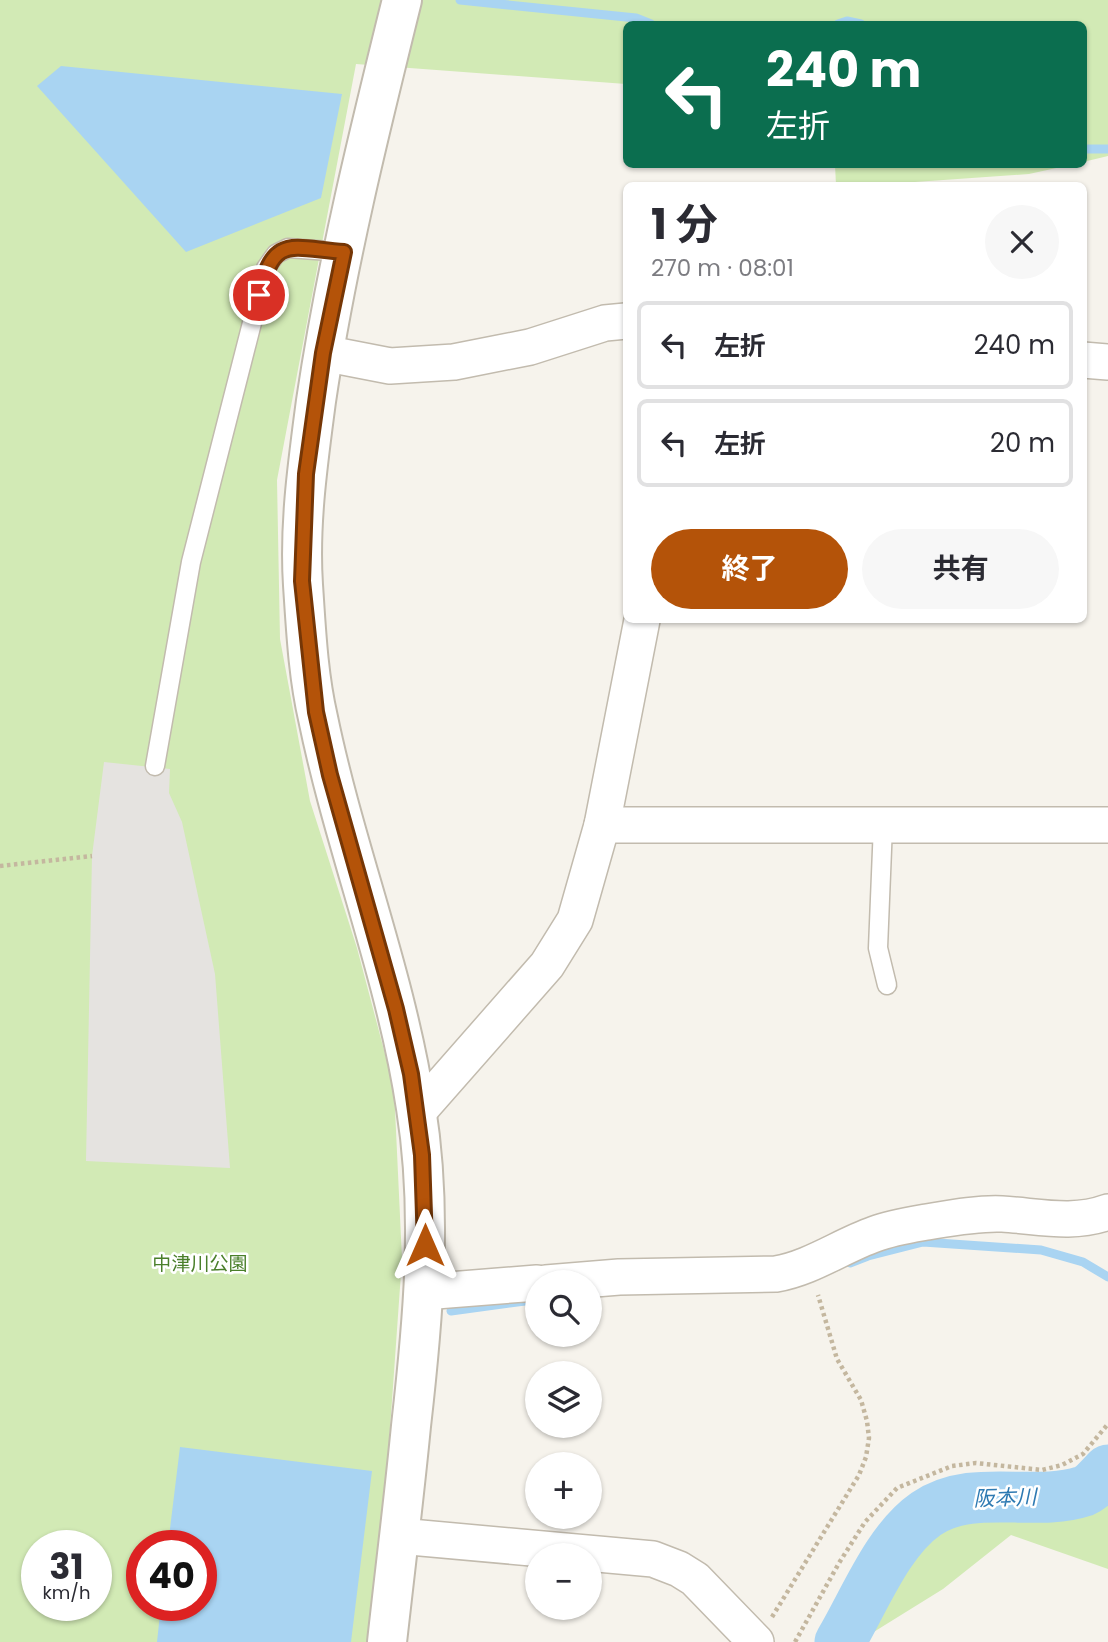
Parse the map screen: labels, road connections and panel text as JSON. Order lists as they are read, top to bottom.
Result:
{
  "water": ["阪本川"],
  "parks": ["中津川公園"],
  "page": {
    "turn": ["240 m", "左折"],
    "heading": ["1 分", "270 m · 08:01"],
    "list": [
      {
        "name": "左折",
        "value": "240 m"
      },
      {
        "name": "左折",
        "value": "20 m"
      }
    ],
    "buttons": ["終了", "共有"],
    "map_buttons": ["+", "−"],
    "speed": "31 km/h",
    "limit": "40"
  }
}
